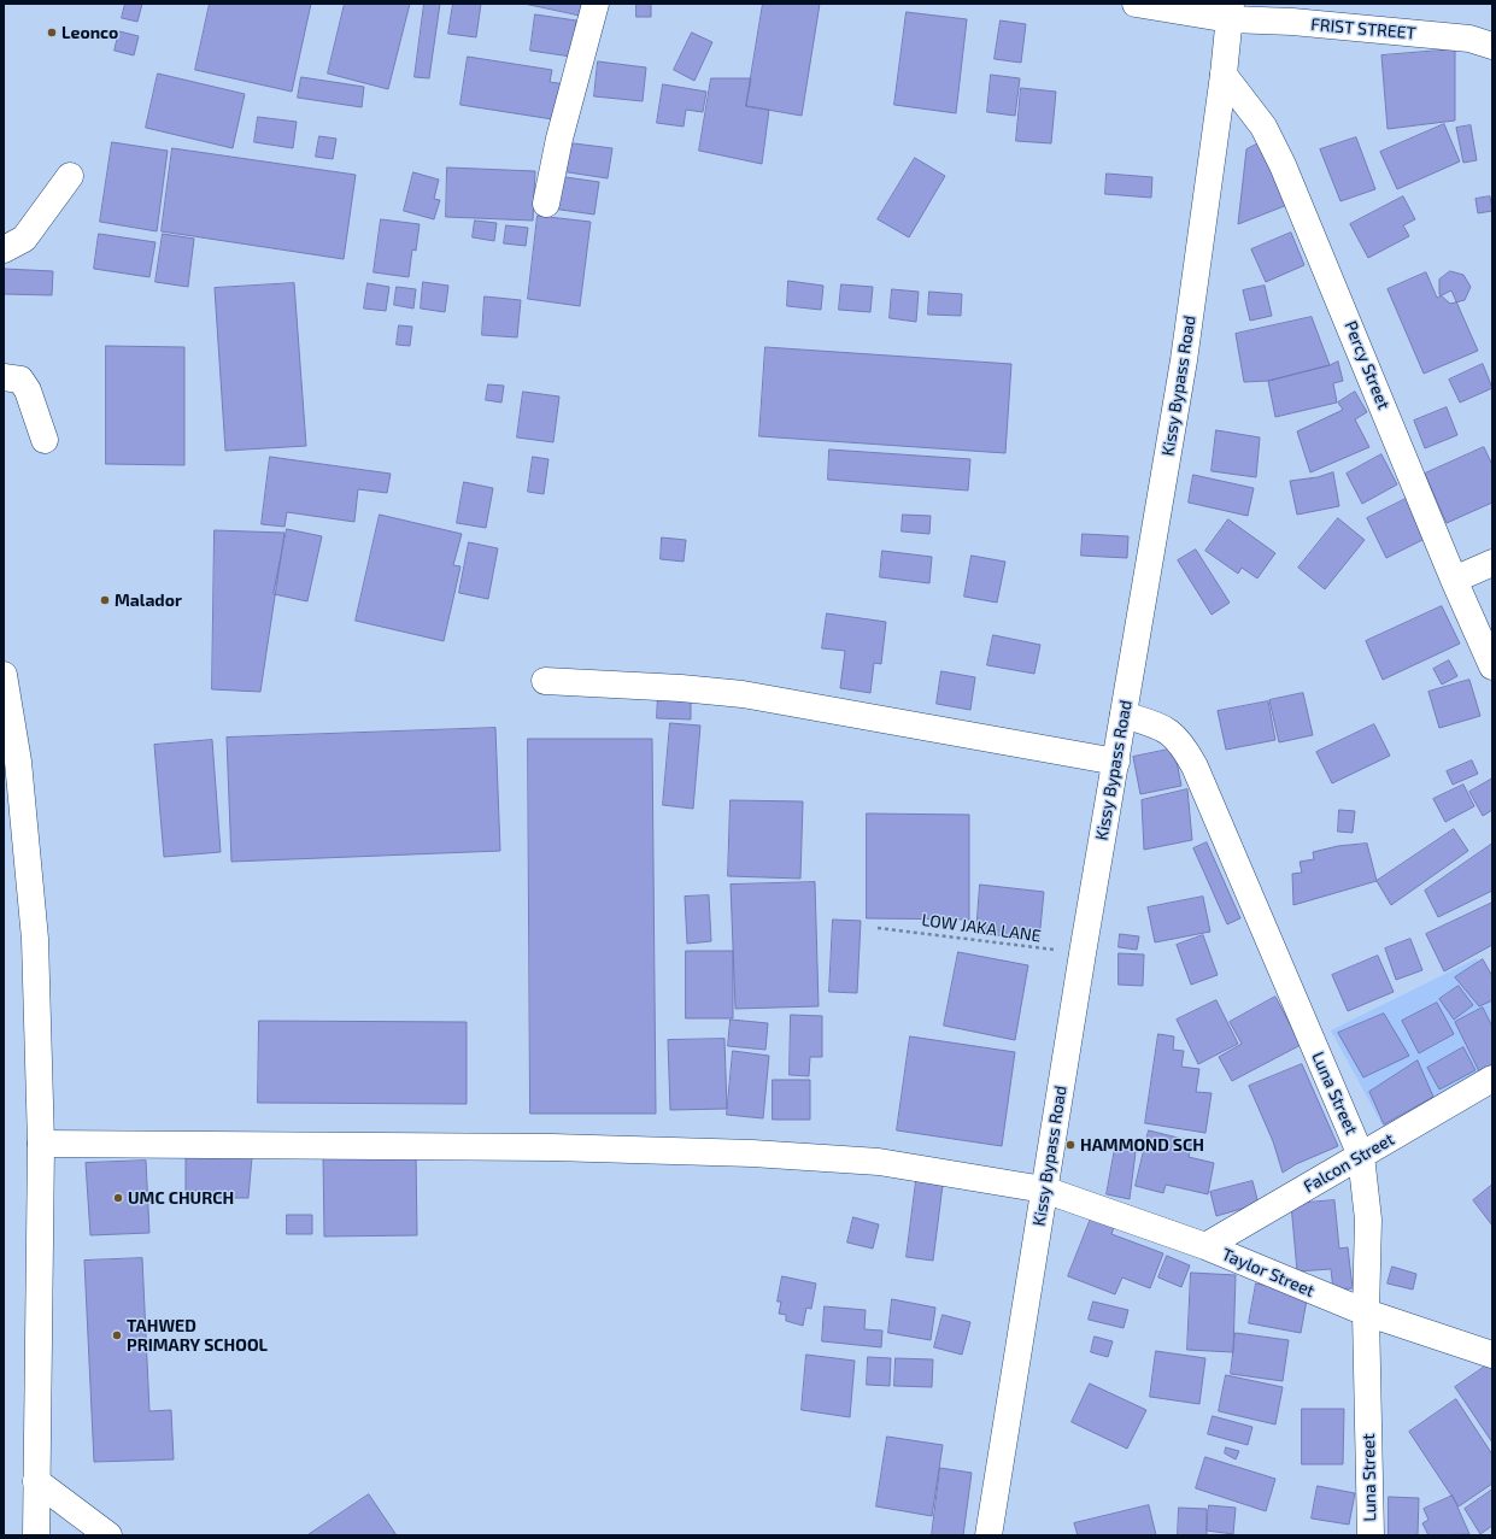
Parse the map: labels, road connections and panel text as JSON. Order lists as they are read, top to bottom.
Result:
{
  "streets": {
    "main road": [
      "FRIST STREET",
      "Percy Street",
      "Kissy Bypass Road",
      "Luna Street",
      "Falcon Street",
      "Taylor Street"
    ],
    "path": ["LOW JAKA LANE"]
  },
  "crossings": [
    ["FRIST STREET", "Kissy Bypass Road"],
    ["Percy Street", "Kissy Bypass Road"],
    ["Kissy Bypass Road", "LOW JAKA LANE"],
    ["Kissy Bypass Road", "Luna Street"],
    ["Kissy Bypass Road", "Taylor Street"],
    ["Luna Street", "Falcon Street"],
    ["Luna Street", "Taylor Street"],
    ["Falcon Street", "Taylor Street"]
  ],
  "places": [
    "Leonco",
    "Malador",
    "HAMMOND SCH",
    "UMC CHURCH",
    "TAHWED PRIMARY SCHOOL"
  ]
}
